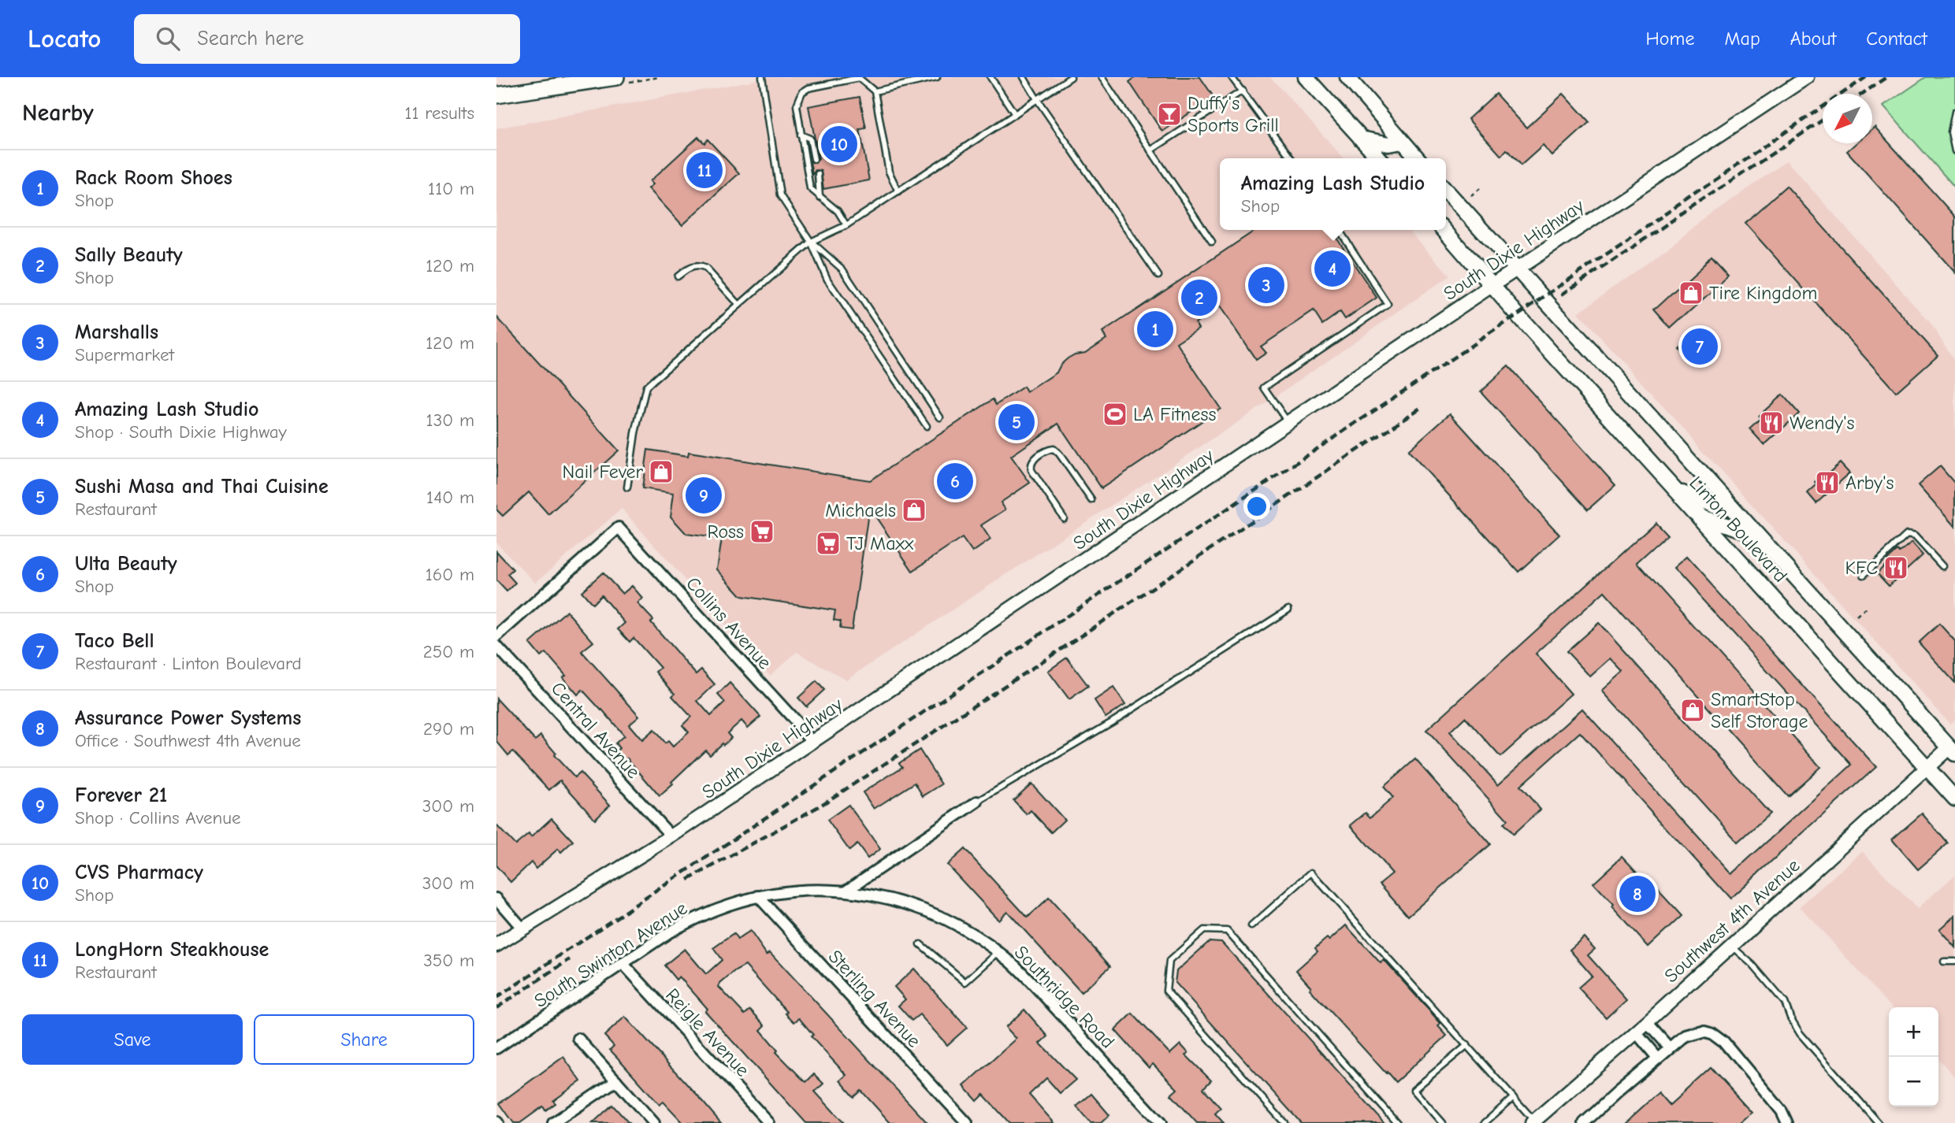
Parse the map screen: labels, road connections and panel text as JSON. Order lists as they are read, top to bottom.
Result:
{
  "streets": {
    "main road": ["Linton Boulevard"],
    "street": [
      "South Dixie Highway",
      "Collins Avenue",
      "Central Avenue",
      "Southwest 4th Avenue",
      "South Swinton Avenue",
      "Southridge Road",
      "Sterling Avenue",
      "Reigle Avenue"
    ]
  },
  "crossings": [
    ["South Dixie Highway", "Linton Boulevard"],
    ["South Dixie Highway", "Collins Avenue"],
    ["South Dixie Highway", "Central Avenue"],
    ["Linton Boulevard", "Southwest 4th Avenue"],
    ["South Swinton Avenue", "Southridge Road"],
    ["South Swinton Avenue", "Sterling Avenue"],
    ["South Swinton Avenue", "Reigle Avenue"]
  ],
  "places": {
    "bar": ["Duffy's Sports Grill"],
    "shop": [
      "Tire Kingdom",
      "Nail Fever",
      "Michaels",
      "SmartStop Self Storage"
    ],
    "sports": ["LA Fitness"],
    "restaurant": ["Wendy's", "Arby's", "KFC"],
    "supermarket": ["Ross", "TJ Maxx"]
  },
  "north": "bottom left",
  "page": {
    "header": "Locato",
    "search": "Search here",
    "nav": [
      "Home",
      "Map",
      "About",
      "Contact"
    ],
    "heading": ["Nearby", "11 results"],
    "pins": [
      "10",
      "11",
      "4",
      "3",
      "2",
      "1",
      "7",
      "5",
      "6",
      "9",
      "8"
    ],
    "list": [
      {
        "mark": "1",
        "name": "Rack Room Shoes",
        "note": "Shop",
        "value": "110 m"
      },
      {
        "mark": "2",
        "name": "Sally Beauty",
        "note": "Shop",
        "value": "120 m"
      },
      {
        "mark": "3",
        "name": "Marshalls",
        "note": "Supermarket",
        "value": "120 m"
      },
      {
        "mark": "4",
        "name": "Amazing Lash Studio",
        "note": "Shop · South Dixie Highway",
        "value": "130 m"
      },
      {
        "mark": "5",
        "name": "Sushi Masa and Thai Cuisine",
        "note": "Restaurant",
        "value": "140 m"
      },
      {
        "mark": "6",
        "name": "Ulta Beauty",
        "note": "Shop",
        "value": "160 m"
      },
      {
        "mark": "7",
        "name": "Taco Bell",
        "note": "Restaurant · Linton Boulevard",
        "value": "250 m"
      },
      {
        "mark": "8",
        "name": "Assurance Power Systems",
        "note": "Office · Southwest 4th Avenue",
        "value": "290 m"
      },
      {
        "mark": "9",
        "name": "Forever 21",
        "note": "Shop · Collins Avenue",
        "value": "300 m"
      },
      {
        "mark": "10",
        "name": "CVS Pharmacy",
        "note": "Shop",
        "value": "300 m"
      },
      {
        "mark": "11",
        "name": "LongHorn Steakhouse",
        "note": "Restaurant",
        "value": "350 m"
      }
    ],
    "popup": ["Amazing Lash Studio", "Shop"],
    "buttons": ["Save", "Share"],
    "map_buttons": ["+", "−"]
  }
}
